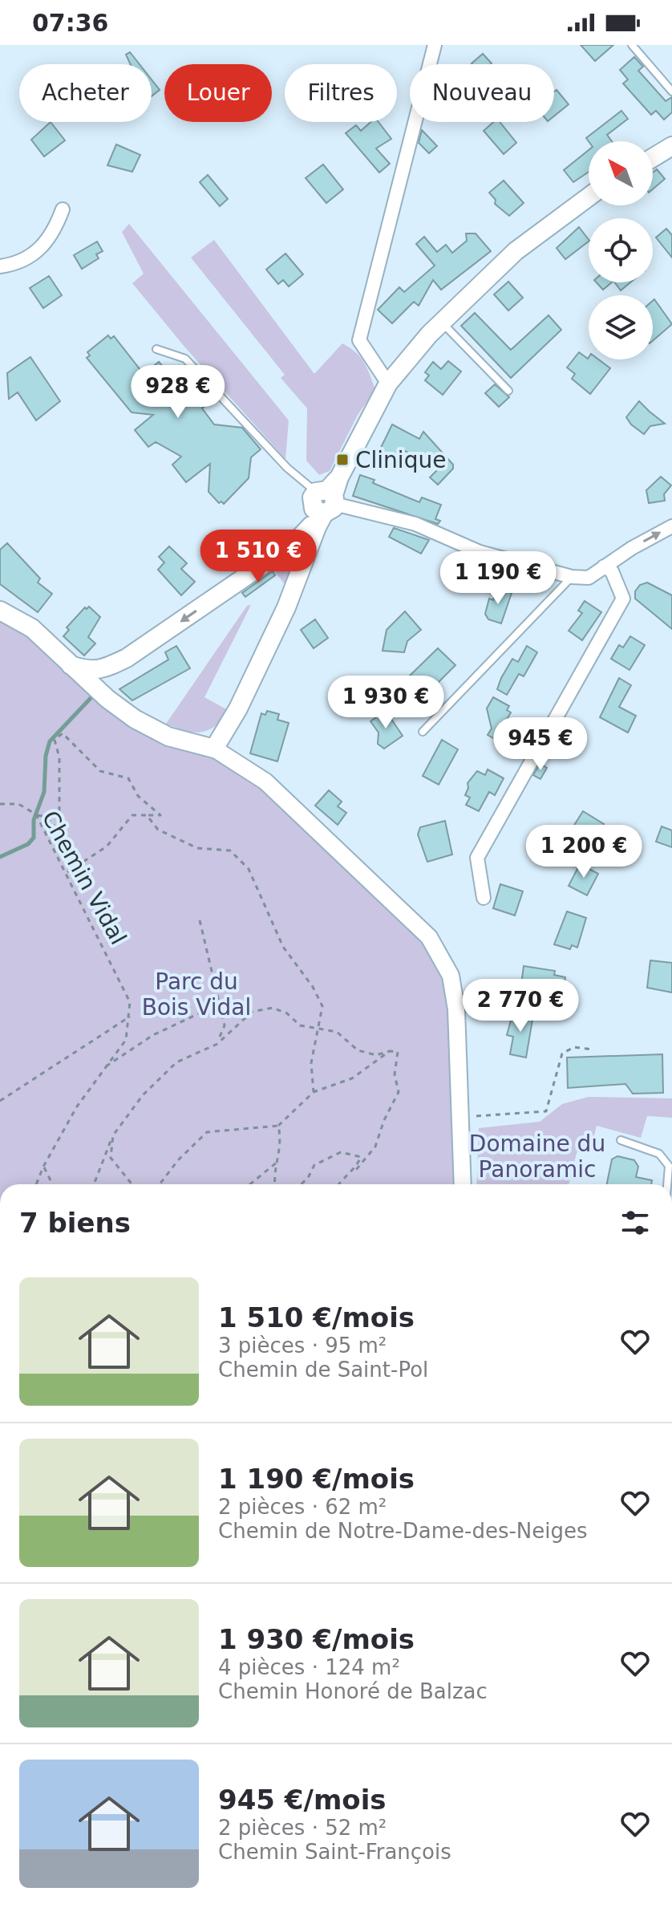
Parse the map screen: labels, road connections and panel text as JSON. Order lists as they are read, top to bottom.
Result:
{
  "streets": {
    "path": ["Chemin Vidal"]
  },
  "parks": ["Parc du Bois Vidal", "Domaine du Panoramic"],
  "places": {
    "transit": ["Clinique"]
  },
  "north": "top left",
  "page": {
    "status": "07:36",
    "chip": [
      "Acheter",
      "Louer",
      "Filtres",
      "Nouveau"
    ],
    "price": [
      "928 €",
      "1 510 €",
      "1 190 €",
      "1 930 €",
      "945 €",
      "1 200 €",
      "2 770 €"
    ],
    "heading": "7 biens",
    "list": [
      {
        "name": "1 510 €/mois",
        "note": "3 pièces · 95 m² · Chemin de Saint-Pol"
      },
      {
        "name": "1 190 €/mois",
        "note": "2 pièces · 62 m² · Chemin de Notre-Dame-des-Neiges"
      },
      {
        "name": "1 930 €/mois",
        "note": "4 pièces · 124 m² · Chemin Honoré de Balzac"
      },
      {
        "name": "945 €/mois",
        "note": "2 pièces · 52 m² · Chemin Saint-François"
      }
    ]
  }
}
